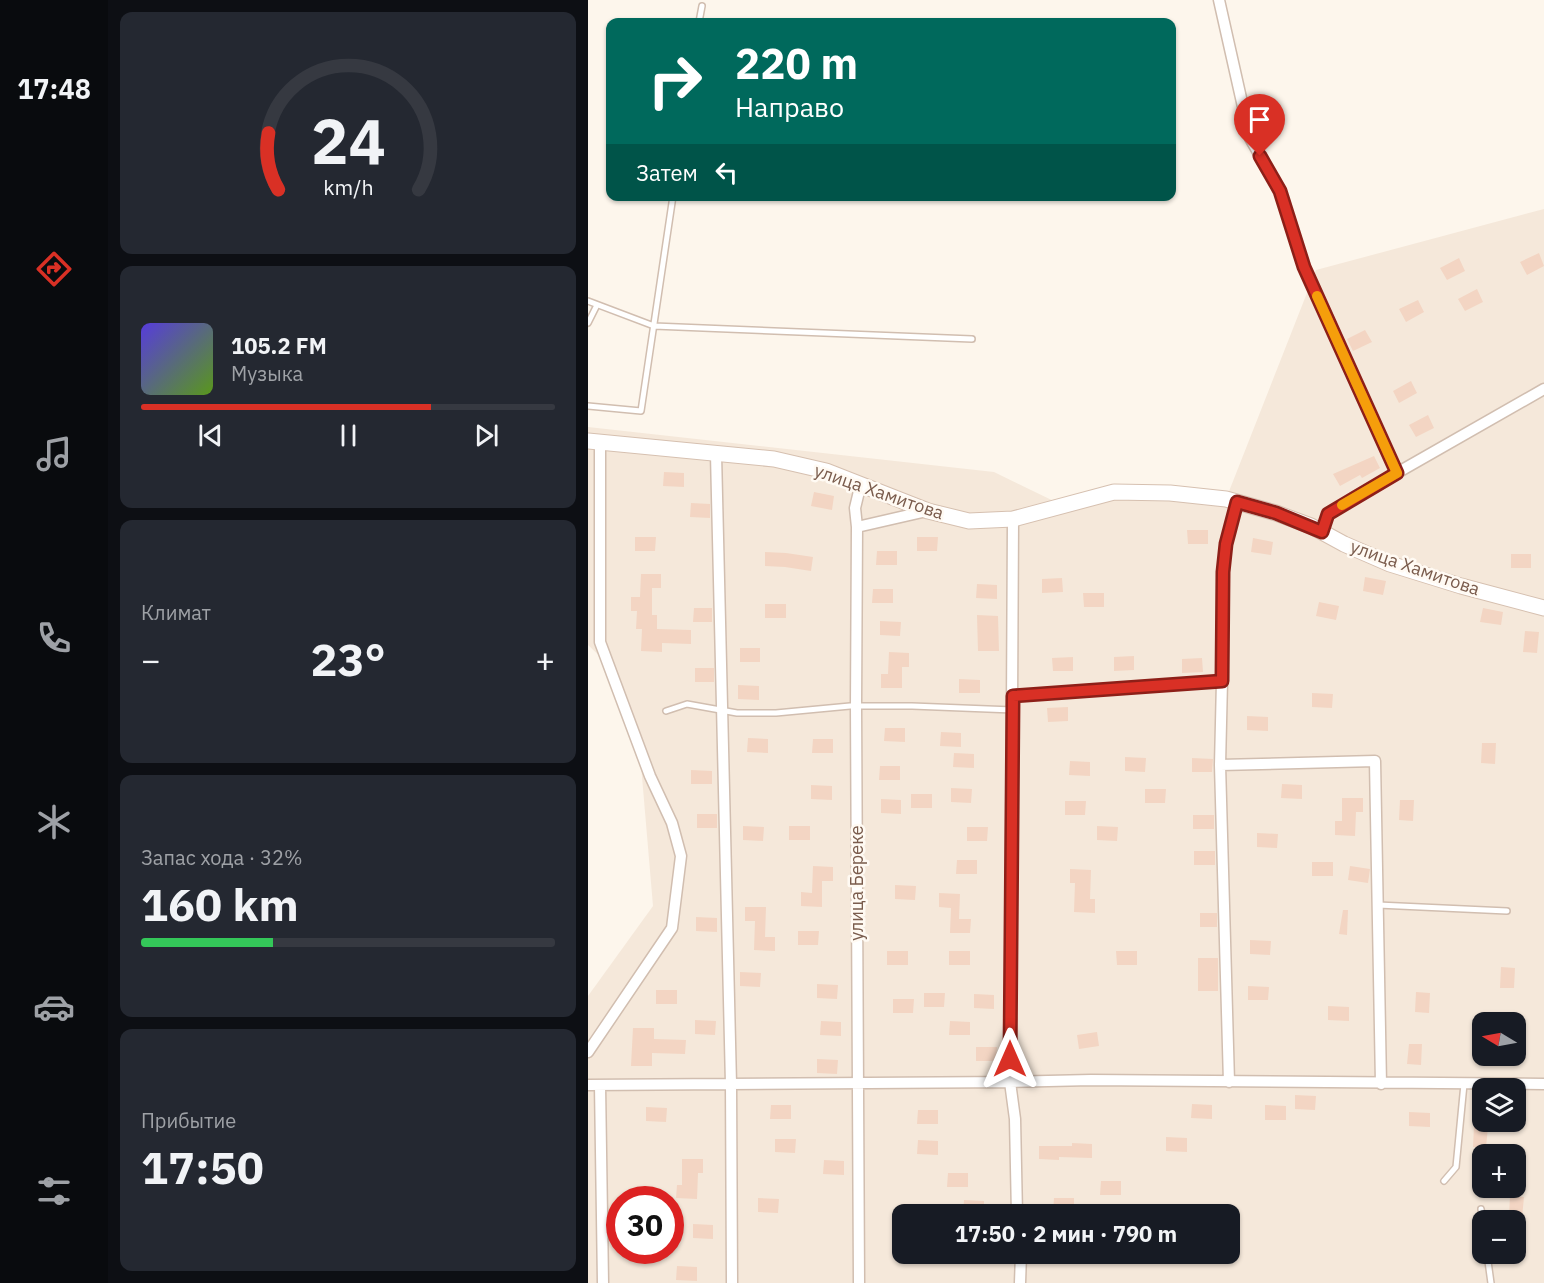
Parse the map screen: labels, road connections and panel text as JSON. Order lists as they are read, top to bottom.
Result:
{
  "streets": {
    "street": ["улица Хамитова", "улица Береке"]
  },
  "crossings": [
    ["улица Хамитова", "улица Береке"]
  ],
  "north": "left",
  "page": {
    "tabs": "17:48",
    "turn": ["220 m", "Направо"],
    "then": "Затем",
    "song": ["105.2 FM", "Музыка"],
    "tile": [
      "Климат",
      ["Запас хода · 32%", "160 km"],
      ["Прибытие", "17:50"]
    ],
    "heat": ["−", "23°", "+"],
    "map_buttons": ["+", "−"],
    "limit": "30",
    "trip": "17:50 · 2 мин · 790 m",
    "gauge": ["24", "km/h"]
  }
}
